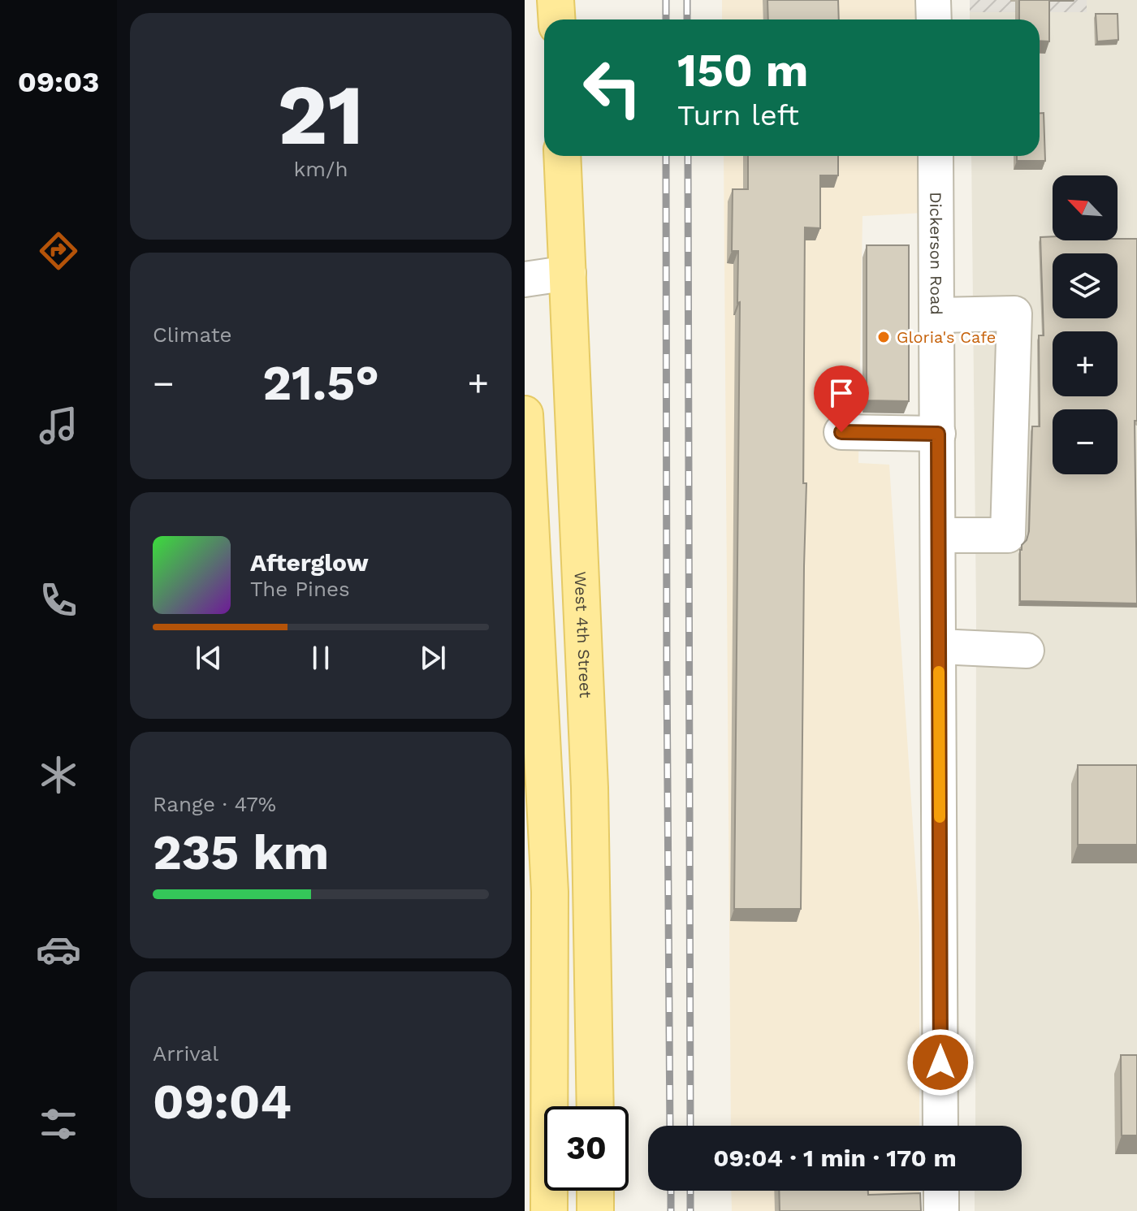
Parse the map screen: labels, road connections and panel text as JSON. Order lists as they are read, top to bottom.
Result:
{
  "streets": {
    "main road": ["West 4th Street"],
    "street": ["Dickerson Road"]
  },
  "places": ["Gloria's Cafe"],
  "north": "top left",
  "page": {
    "tabs": "09:03",
    "tile": [
      ["21", "km/h"],
      "Climate",
      ["Range · 47%", "235 km"],
      ["Arrival", "09:04"]
    ],
    "turn": ["150 m", "Turn left"],
    "map_buttons": ["+", "−"],
    "heat": ["−", "21.5°", "+"],
    "song": ["Afterglow", "The Pines"],
    "limit": "30",
    "trip": "09:04 · 1 min · 170 m"
  }
}
